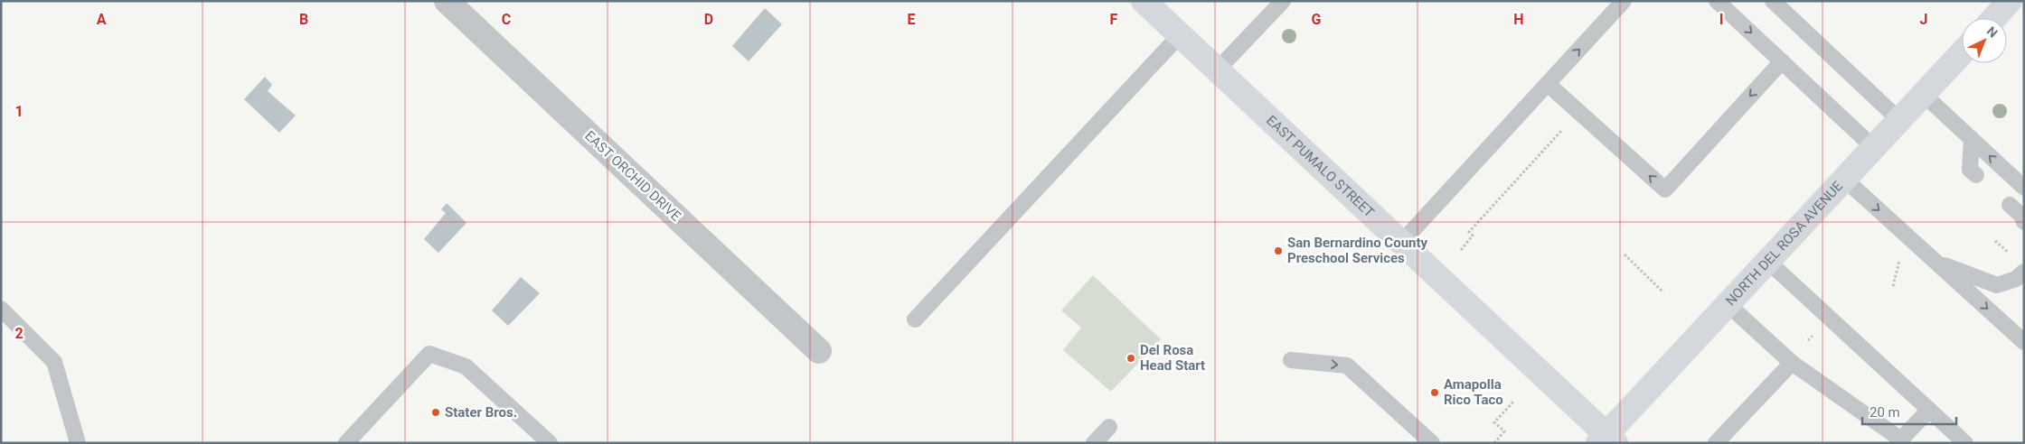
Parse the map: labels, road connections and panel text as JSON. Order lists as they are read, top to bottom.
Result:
{
  "streets": {
    "street": ["EAST PUMALO STREET", "EAST ORCHID DRIVE", "NORTH DEL ROSA AVENUE"]
  },
  "crossings": [
    ["EAST PUMALO STREET", "NORTH DEL ROSA AVENUE"]
  ],
  "places": [
    "San Bernardino County Preschool Services",
    "Del Rosa Head Start",
    "Amapolla Rico Taco",
    "Stater Bros."
  ],
  "scale_bar": "20 m",
  "north": "top right",
  "grid": {
    "columns": [
      "A",
      "B",
      "C",
      "D",
      "E",
      "F",
      "G",
      "H",
      "I",
      "J"
    ],
    "rows": ["1", "2"]
  }
}
